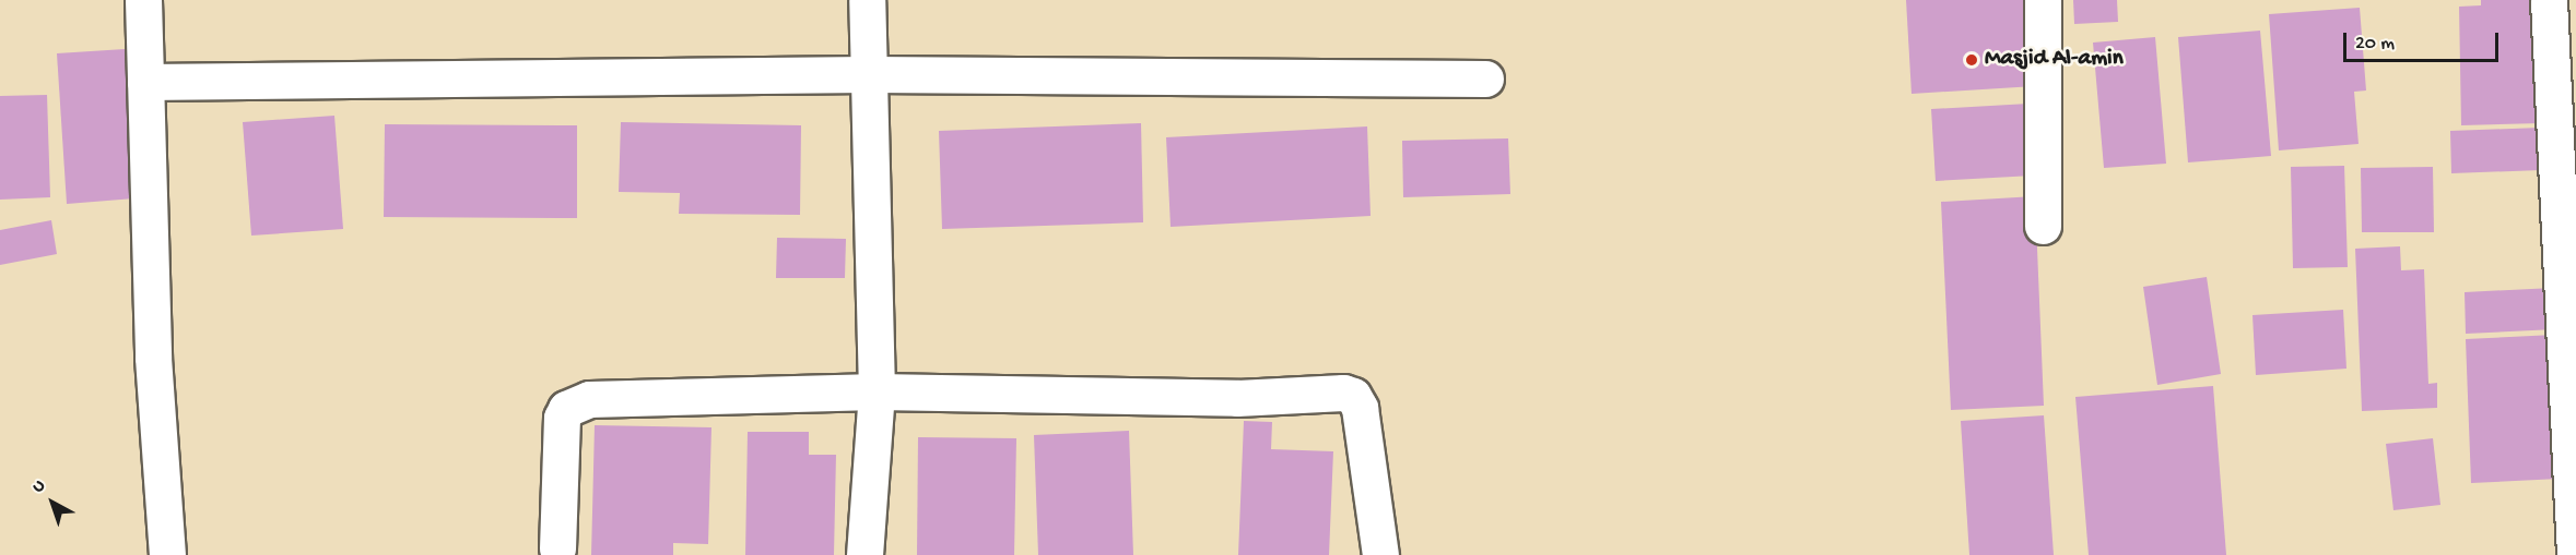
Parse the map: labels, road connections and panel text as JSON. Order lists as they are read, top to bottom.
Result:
{
  "places": ["Masjid Al-amin"],
  "scale_bar": "20 m",
  "north": "top left"
}
